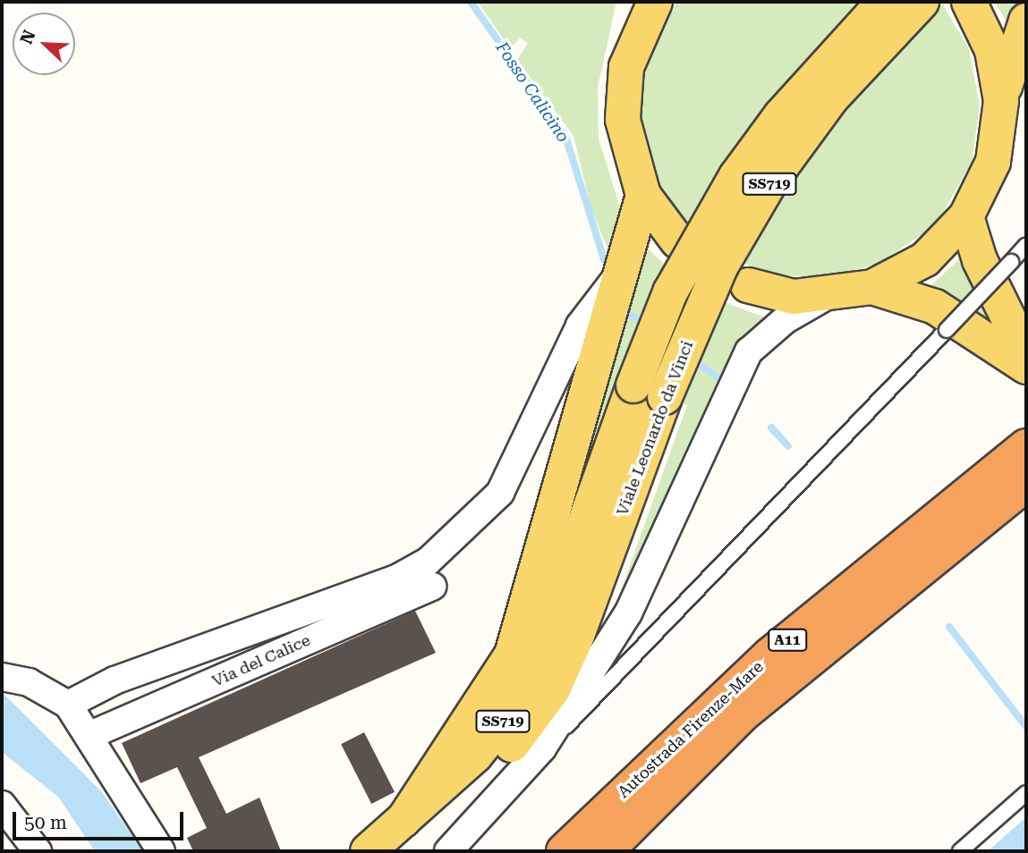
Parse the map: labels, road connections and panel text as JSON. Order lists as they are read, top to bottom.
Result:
{
  "streets": {
    "highway": ["A11", "Autostrada Firenze-Mare"],
    "main road": ["SS719", "Viale Leonardo da Vinci"],
    "street": ["Via del Calice"]
  },
  "water": ["Fosso Calicino"],
  "scale_bar": "50 m",
  "north": "top left"
}
